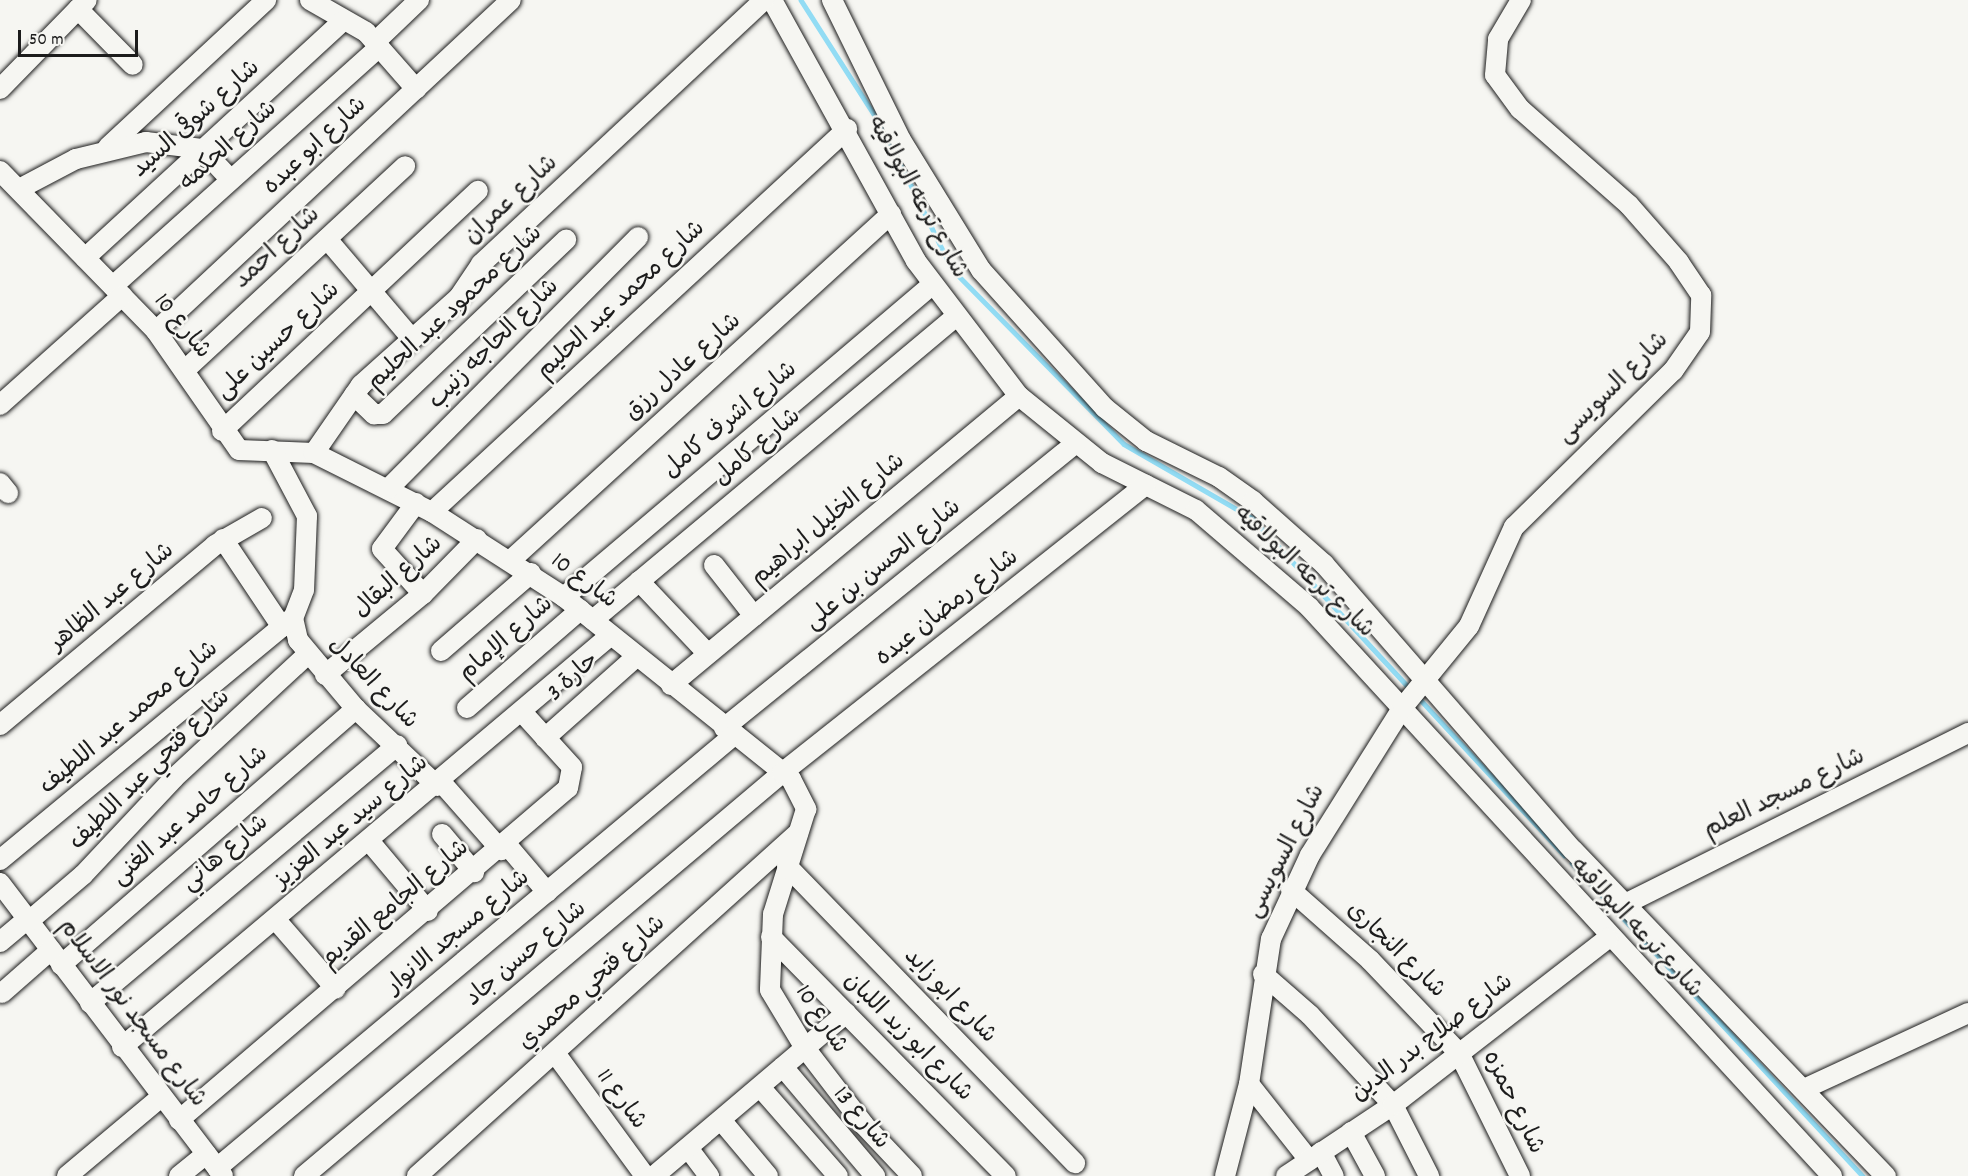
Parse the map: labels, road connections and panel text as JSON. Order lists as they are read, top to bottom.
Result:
{
  "streets": {
    "street": [
      "شارع شوقى السيد",
      "شارع الحكمه",
      "شارع ابو عبده",
      "شارع ترعه البولاقيه",
      "شارع عمران",
      "شارع احمد",
      "شارع محمد عبد الحليم",
      "شارع محمود عبد الحليم",
      "شارع 10",
      "شارع حسين على",
      "شارع الحاجه زنيب",
      "شارع عادل رزق",
      "شارع السويسى",
      "شارع اشرف كامل",
      "شارع كامل",
      "شارع الخليل ابراهيم",
      "شارع الحسن بن على",
      "شارع البقال",
      "شارع عبد الظاهر",
      "شارع رمضان عبده",
      "شارع الإمام",
      "حارة 3",
      "شارع العادل",
      "شارع محمد عبد اللطيف",
      "شارع فتحي عبد اللطيف",
      "شارع مسجد العلم",
      "شارع حامد عبد الغنى",
      "شارع سيد عبد العزيز",
      "شارع هاني",
      "شارع الجامع القديم",
      "شارع مسجد الانوار",
      "شارع النجارى",
      "شارع حسن جاد",
      "شارع فتحي محمدي",
      "شارع ابو زايد",
      "شارع مسجد نور الاسلام",
      "شارع ابو زيد اللبان",
      "شارع صلاح بدر الدين",
      "شارع 11",
      "شارع حمزه",
      "شارع 13"
    ]
  },
  "crossings": [
    ["شارع شوقى السيد", "شارع 10"],
    ["شارع الحكمه", "شارع 10"],
    ["شارع ابو عبده", "شارع 10"],
    ["شارع ترعه البولاقيه", "شارع محمد عبد الحليم"],
    ["شارع ترعه البولاقيه", "شارع عادل رزق"],
    ["شارع ترعه البولاقيه", "شارع السويسى"],
    ["شارع ترعه البولاقيه", "شارع اشرف كامل"],
    ["شارع ترعه البولاقيه", "شارع كامل"],
    ["شارع ترعه البولاقيه", "شارع الخليل ابراهيم"],
    ["شارع ترعه البولاقيه", "شارع الحسن بن على"],
    ["شارع ترعه البولاقيه", "شارع رمضان عبده"],
    ["شارع ترعه البولاقيه", "شارع مسجد العلم"],
    ["شارع ترعه البولاقيه", "شارع صلاح بدر الدين"],
    ["شارع عمران", "شارع محمود عبد الحليم"],
    ["شارع عمران", "شارع 10"],
    ["شارع احمد", "شارع 10"],
    ["شارع محمد عبد الحليم", "شارع 10"],
    ["شارع محمد عبد الحليم", "شارع البقال"],
    ["شارع 10", "شارع حسين على"],
    ["شارع 10", "شارع الحاجه زنيب"],
    ["شارع 10", "شارع عادل رزق"],
    ["شارع 10", "شارع اشرف كامل"],
    ["شارع 10", "شارع كامل"],
    ["شارع 10", "شارع الخليل ابراهيم"],
    ["شارع 10", "شارع الحسن بن على"],
    ["شارع 10", "شارع البقال"],
    ["شارع 10", "شارع رمضان عبده"],
    ["شارع 10", "شارع الإمام"],
    ["شارع 10", "حارة 3"],
    ["شارع 10", "شارع سيد عبد العزيز"],
    ["شارع 10", "شارع مسجد الانوار"],
    ["شارع 10", "شارع حسن جاد"],
    ["شارع 10", "شارع فتحي محمدي"],
    ["شارع 10", "شارع ابو زايد"],
    ["شارع 10", "شارع ابو زيد اللبان"],
    ["شارع السويسى", "شارع النجارى"],
    ["شارع كامل", "شارع الإمام"],
    ["شارع الحسن بن على", "شارع مسجد الانوار"],
    ["شارع البقال", "شارع العادل"],
    ["شارع عبد الظاهر", "شارع العادل"],
    ["شارع رمضان عبده", "شارع حسن جاد"],
    ["حارة 3", "شارع الجامع القديم"],
    ["شارع العادل", "شارع محمد عبد اللطيف"],
    ["شارع العادل", "شارع فتحي عبد اللطيف"],
    ["شارع العادل", "شارع حامد عبد الغنى"],
    ["شارع العادل", "شارع سيد عبد العزيز"],
    ["شارع العادل", "شارع هاني"],
    ["شارع العادل", "شارع الجامع القديم"],
    ["شارع العادل", "شارع مسجد الانوار"],
    ["شارع فتحي عبد اللطيف", "شارع مسجد نور الاسلام"],
    ["شارع حامد عبد الغنى", "شارع مسجد نور الاسلام"],
    ["شارع سيد عبد العزيز", "شارع الجامع القديم"],
    ["شارع سيد عبد العزيز", "شارع مسجد نور الاسلام"],
    ["شارع هاني", "شارع مسجد نور الاسلام"],
    ["شارع الجامع القديم", "شارع مسجد نور الاسلام"],
    ["شارع مسجد الانوار", "شارع مسجد نور الاسلام"],
    ["شارع النجارى", "شارع صلاح بدر الدين"],
    ["شارع النجارى", "شارع حمزه"],
    ["شارع فتحي محمدي", "شارع 11"],
    ["شارع صلاح بدر الدين", "شارع حمزه"]
  ],
  "scale_bar": "50 m"
}
